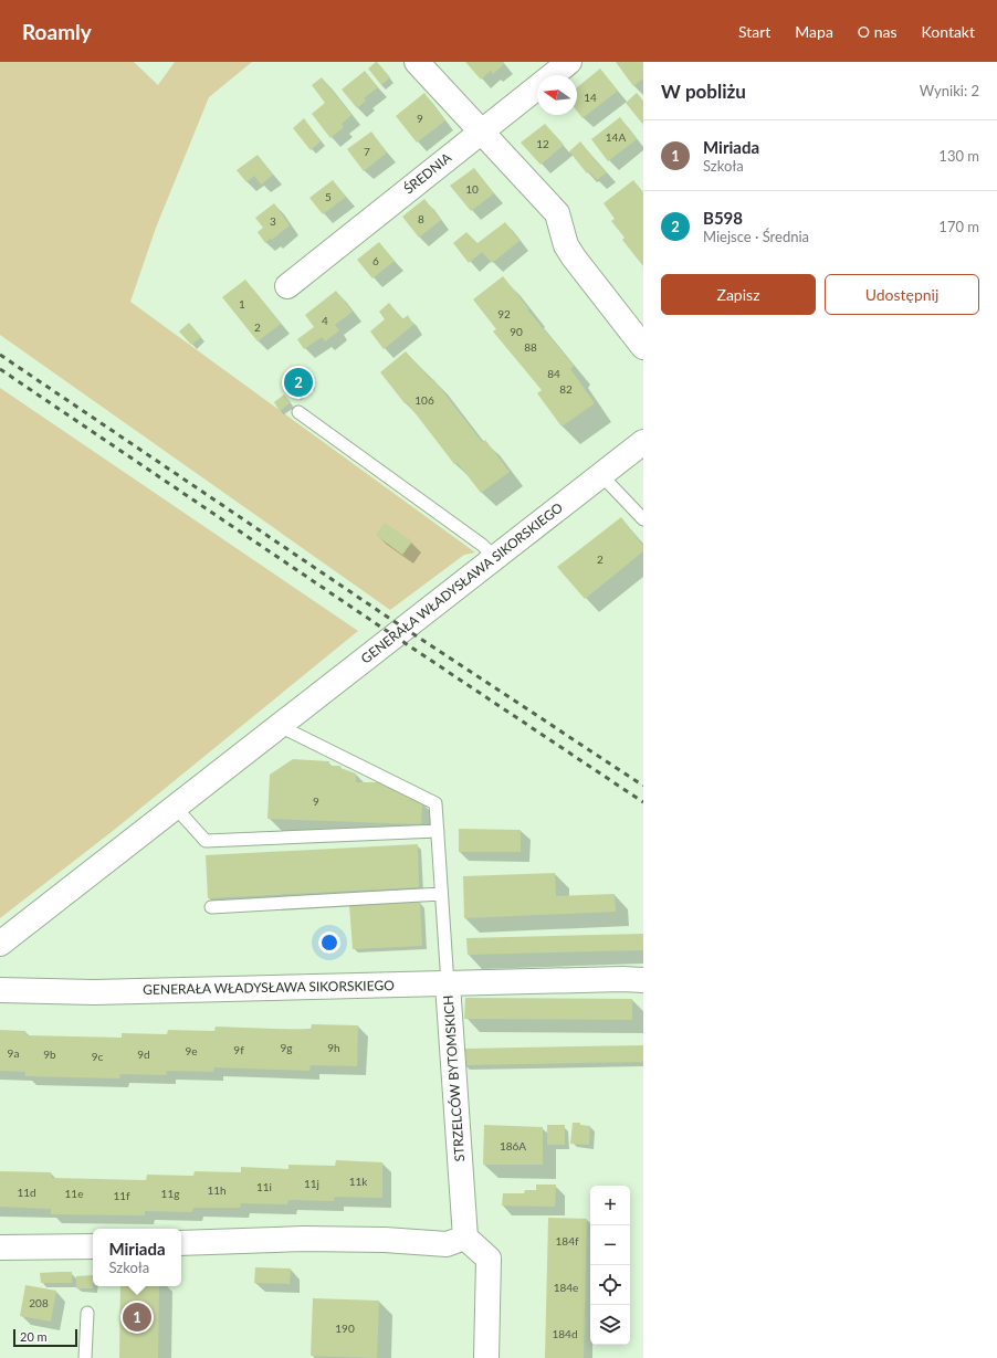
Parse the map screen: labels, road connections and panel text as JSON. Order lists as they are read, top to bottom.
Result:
{
  "streets": {
    "street": ["ŚREDNIA", "GENERAŁA WŁADYSŁAWA SIKORSKIEGO", "STRZELCÓW BYTOMSKICH"]
  },
  "crossings": [
    ["GENERAŁA WŁADYSŁAWA SIKORSKIEGO", "STRZELCÓW BYTOMSKICH"]
  ],
  "house_numbers": [
    "14",
    "9",
    "14A",
    "12",
    "7",
    "10",
    "5",
    "8",
    "3",
    "6",
    "1",
    "92",
    "4",
    "2",
    "90",
    "88",
    "84",
    "82",
    "106",
    "2",
    "9",
    "9g",
    "9h",
    "9f",
    "9e",
    "9a",
    "9b",
    "9d",
    "9c",
    "186A",
    "11k",
    "11j",
    "11i",
    "11h",
    "11d",
    "11e",
    "11g",
    "11f",
    "184f",
    "184e",
    "208",
    "190",
    "184d"
  ],
  "scale_bar": "20 m",
  "north": "left",
  "page": {
    "header": "Roamly",
    "nav": [
      "Start",
      "Mapa",
      "O nas",
      "Kontakt"
    ],
    "heading": ["W pobliżu", "Wyniki: 2"],
    "list": [
      {
        "mark": "1",
        "name": "Miriada",
        "note": "Szkoła",
        "value": "130 m"
      },
      {
        "mark": "2",
        "name": "B598",
        "note": "Miejsce · Średnia",
        "value": "170 m"
      }
    ],
    "buttons": ["Zapisz", "Udostępnij"],
    "pins": ["2", "1"],
    "map_buttons": ["+", "−"],
    "popup": ["Miriada", "Szkoła"],
    "scale": "20 m"
  }
}
